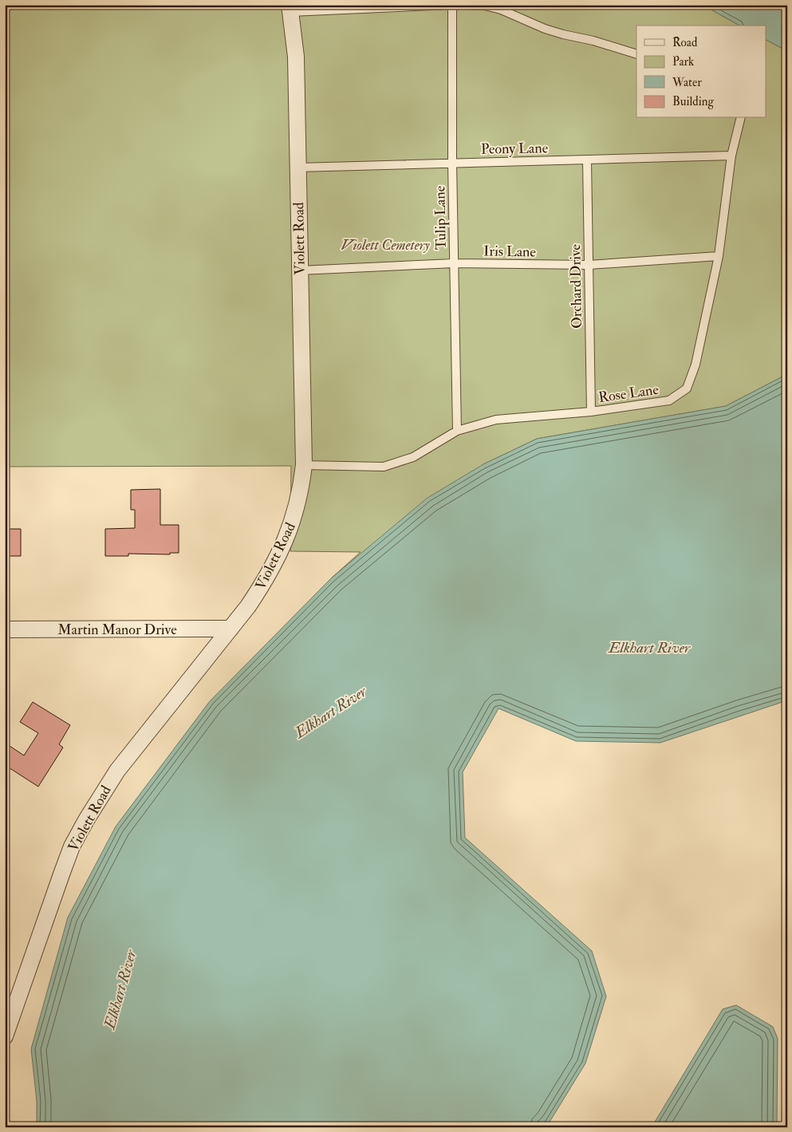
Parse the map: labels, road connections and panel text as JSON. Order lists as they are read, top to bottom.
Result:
{
  "streets": {
    "street": ["Violett Road", "Martin Manor Drive"],
    "lane": [
      "Peony Lane",
      "Tulip Lane",
      "Iris Lane",
      "Orchard Drive",
      "Rose Lane"
    ]
  },
  "crossings": [
    ["Peony Lane", "Tulip Lane"],
    ["Peony Lane", "Violett Road"],
    ["Peony Lane", "Orchard Drive"],
    ["Peony Lane", "Rose Lane"],
    ["Tulip Lane", "Iris Lane"],
    ["Tulip Lane", "Rose Lane"],
    ["Violett Road", "Iris Lane"],
    ["Violett Road", "Rose Lane"],
    ["Violett Road", "Martin Manor Drive"],
    ["Iris Lane", "Orchard Drive"],
    ["Iris Lane", "Rose Lane"],
    ["Orchard Drive", "Rose Lane"]
  ],
  "water": ["Elkhart River"],
  "parks": ["Violett Cemetery"],
  "legend": [
    "Road",
    "Park",
    "Water",
    "Building"
  ]
}
